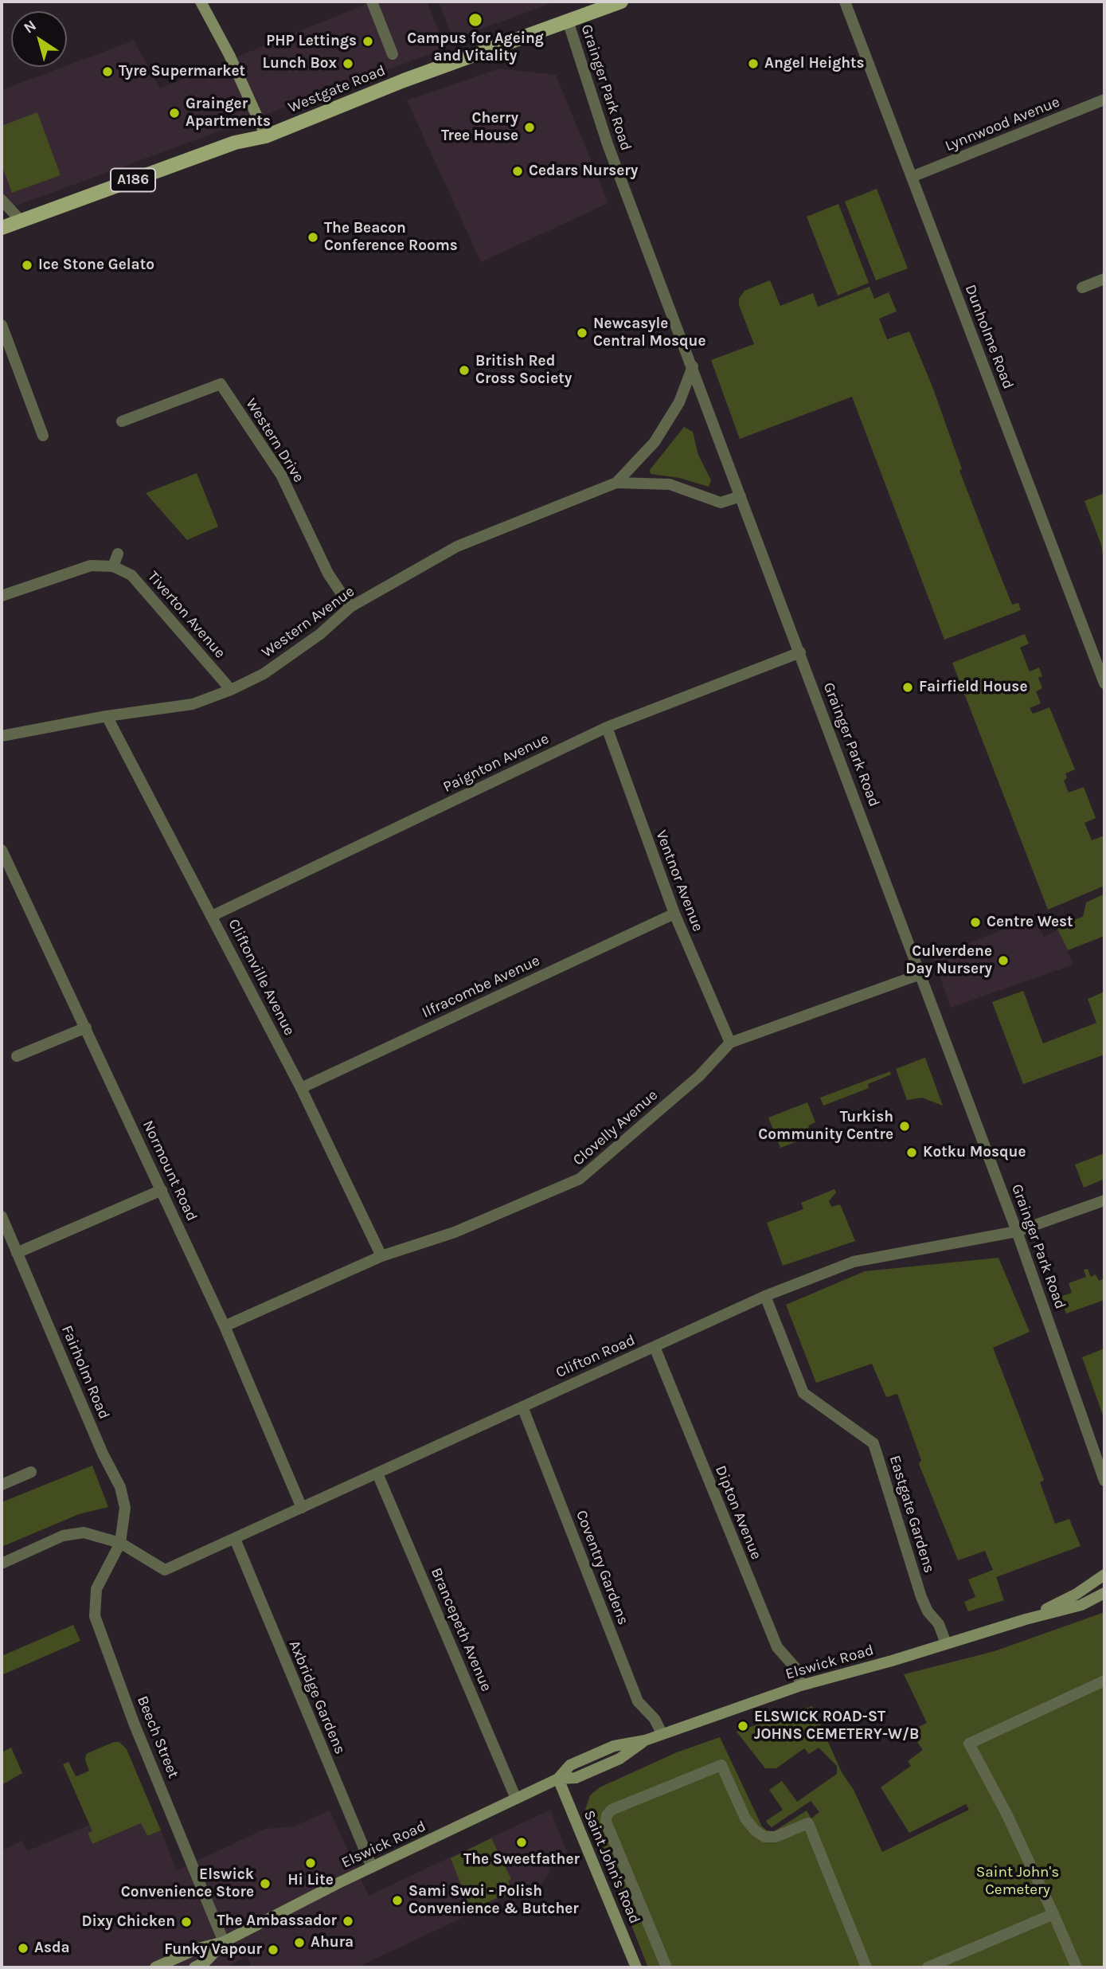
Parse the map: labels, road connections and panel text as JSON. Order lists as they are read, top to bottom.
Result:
{
  "streets": {
    "main road": [
      "Westgate Road",
      "A186",
      "Elswick Road",
      "Saint John's Road"
    ],
    "street": [
      "Grainger Park Road",
      "Lynnwood Avenue",
      "Dunholme Road",
      "Western Drive",
      "Tiverton Avenue",
      "Western Avenue",
      "Paignton Avenue",
      "Ventnor Avenue",
      "Cliftonville Avenue",
      "Ilfracombe Avenue",
      "Clovelly Avenue",
      "Normount Road",
      "Clifton Road",
      "Fairholm Road",
      "Dipton Avenue",
      "Eastgate Gardens",
      "Coventry Gardens",
      "Brancepeth Avenue",
      "Axbridge Gardens",
      "Beech Street"
    ]
  },
  "crossings": [
    ["Grainger Park Road", "Westgate Road"],
    ["Grainger Park Road", "Western Avenue"],
    ["Grainger Park Road", "Paignton Avenue"],
    ["Grainger Park Road", "Clovelly Avenue"],
    ["Grainger Park Road", "Clifton Road"],
    ["Lynnwood Avenue", "Dunholme Road"],
    ["Western Drive", "Western Avenue"],
    ["Tiverton Avenue", "Western Avenue"],
    ["Western Avenue", "Cliftonville Avenue"],
    ["Paignton Avenue", "Ventnor Avenue"],
    ["Paignton Avenue", "Cliftonville Avenue"],
    ["Ventnor Avenue", "Ilfracombe Avenue"],
    ["Ventnor Avenue", "Clovelly Avenue"],
    ["Cliftonville Avenue", "Ilfracombe Avenue"],
    ["Cliftonville Avenue", "Clovelly Avenue"],
    ["Clovelly Avenue", "Normount Road"],
    ["Normount Road", "Clifton Road"],
    ["Clifton Road", "Fairholm Road"],
    ["Clifton Road", "Dipton Avenue"],
    ["Clifton Road", "Eastgate Gardens"],
    ["Clifton Road", "Coventry Gardens"],
    ["Clifton Road", "Brancepeth Avenue"],
    ["Clifton Road", "Axbridge Gardens"],
    ["Clifton Road", "Beech Street"],
    ["Fairholm Road", "Beech Street"],
    ["Dipton Avenue", "Elswick Road"],
    ["Eastgate Gardens", "Elswick Road"],
    ["Coventry Gardens", "Elswick Road"],
    ["Brancepeth Avenue", "Elswick Road"],
    ["Elswick Road", "Axbridge Gardens"],
    ["Elswick Road", "Beech Street"],
    ["Elswick Road", "Saint John's Road"]
  ],
  "parks": ["Saint John's Cemetery"],
  "places": [
    "Campus for Ageing and Vitality",
    "PHP Lettings",
    "Lunch Box",
    "Angel Heights",
    "Tyre Supermarket",
    "Grainger Apartments",
    "Cherry Tree House",
    "Cedars Nursery",
    "The Beacon Conference Rooms",
    "Ice Stone Gelato",
    "Newcasyle Central Mosque",
    "British Red Cross Society",
    "Fairfield House",
    "Centre West",
    "Culverdene Day Nursery",
    "Turkish Community Centre",
    "Kotku Mosque",
    "ELSWICK ROAD-ST JOHNS CEMETERY-W/B",
    "The Sweetfather",
    "Hi Lite",
    "Elswick Convenience Store",
    "Sami Swoi - Polish Convenience & Butcher",
    "The Ambassador",
    "Dixy Chicken",
    "Ahura",
    "Asda",
    "Funky Vapour"
  ],
  "north": "top left"
}
